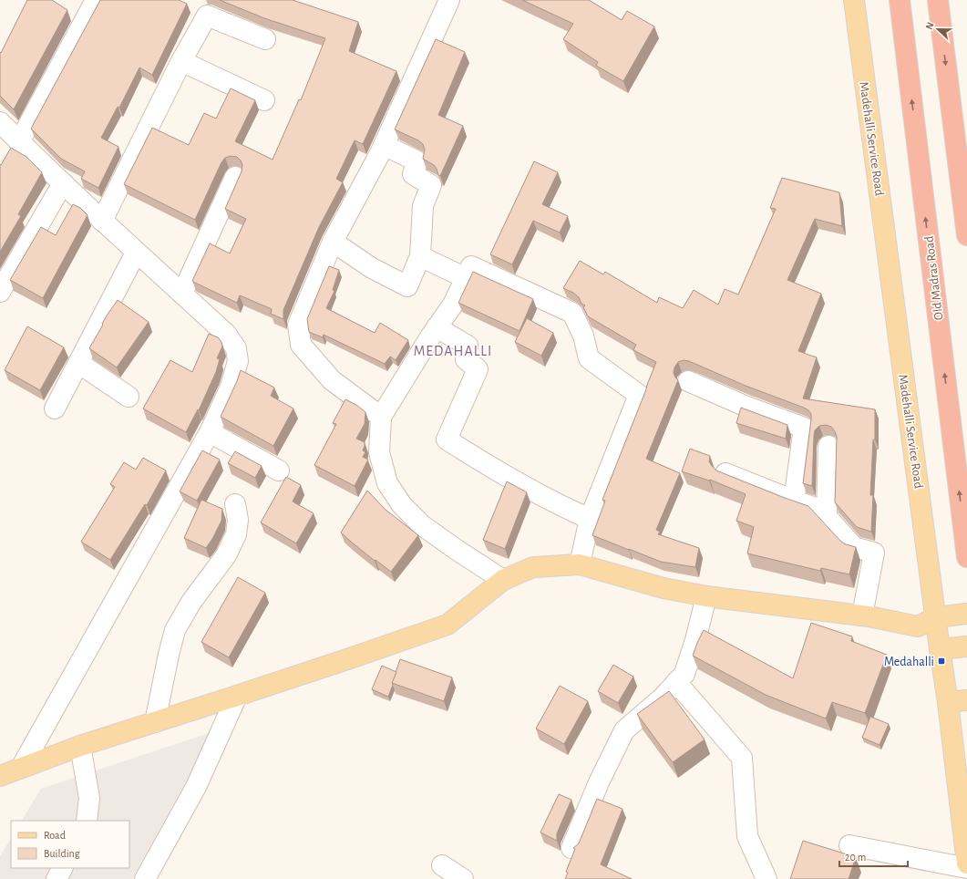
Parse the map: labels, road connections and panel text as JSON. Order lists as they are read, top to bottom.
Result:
{
  "streets": {
    "highway": ["Old Madras Road"],
    "main road": ["Madehalli Service Road"]
  },
  "districts": ["MEDAHALLI"],
  "places": {
    "transit": ["Medahalli"]
  },
  "legend": ["Road", "Building"],
  "scale_bar": "20 m",
  "north": "left"
}
